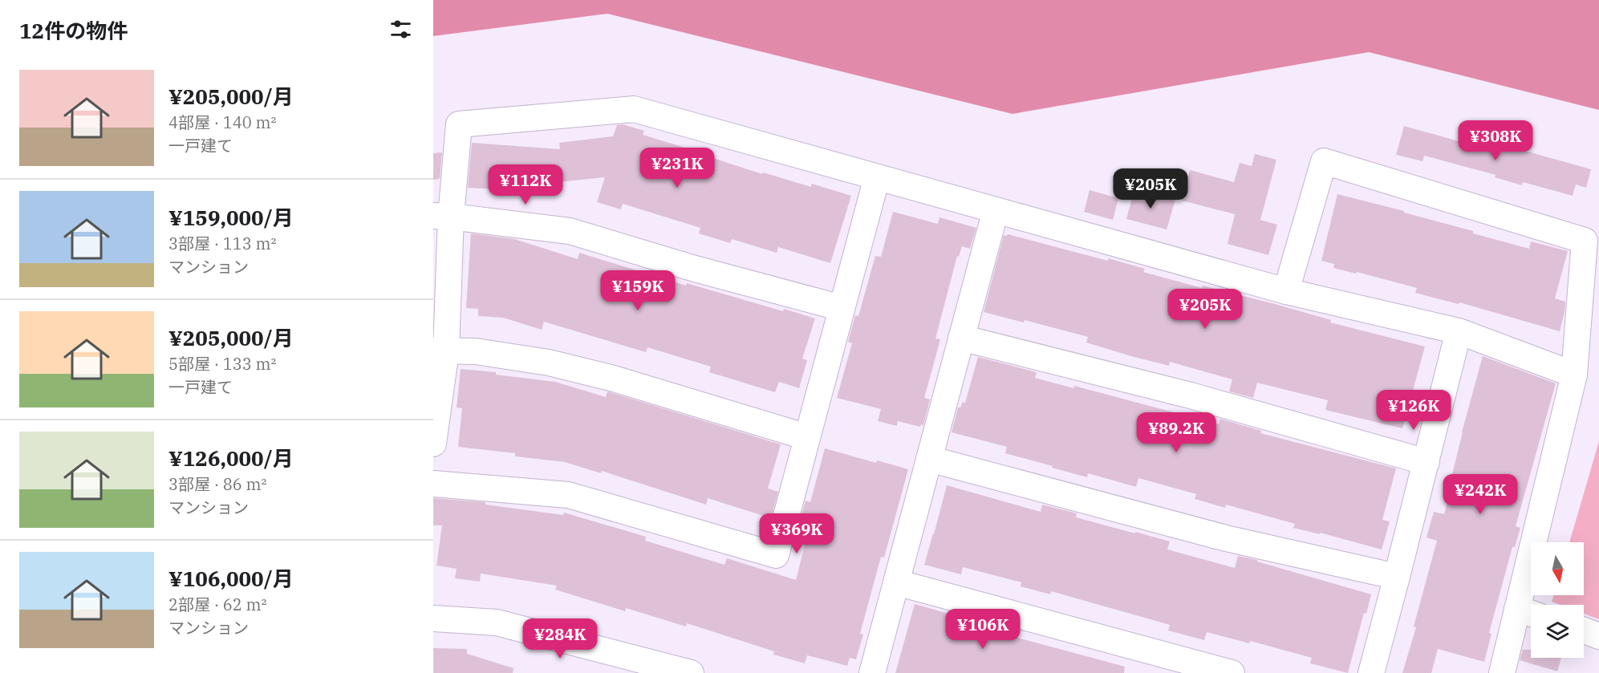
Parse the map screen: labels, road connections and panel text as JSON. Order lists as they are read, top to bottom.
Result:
{
  "north": "bottom",
  "page": {
    "heading": "12件の物件",
    "list": [
      {
        "name": "¥205,000/月",
        "note": "4部屋 · 140 m² · 一戸建て"
      },
      {
        "name": "¥159,000/月",
        "note": "3部屋 · 113 m² · マンション"
      },
      {
        "name": "¥205,000/月",
        "note": "5部屋 · 133 m² · 一戸建て"
      },
      {
        "name": "¥126,000/月",
        "note": "3部屋 · 86 m² · マンション"
      },
      {
        "name": "¥106,000/月",
        "note": "2部屋 · 62 m² · マンション"
      }
    ],
    "price": [
      "¥308K",
      "¥231K",
      "¥112K",
      "¥205K",
      "¥159K",
      "¥205K",
      "¥126K",
      "¥89.2K",
      "¥242K",
      "¥369K",
      "¥106K",
      "¥284K"
    ]
  }
}
